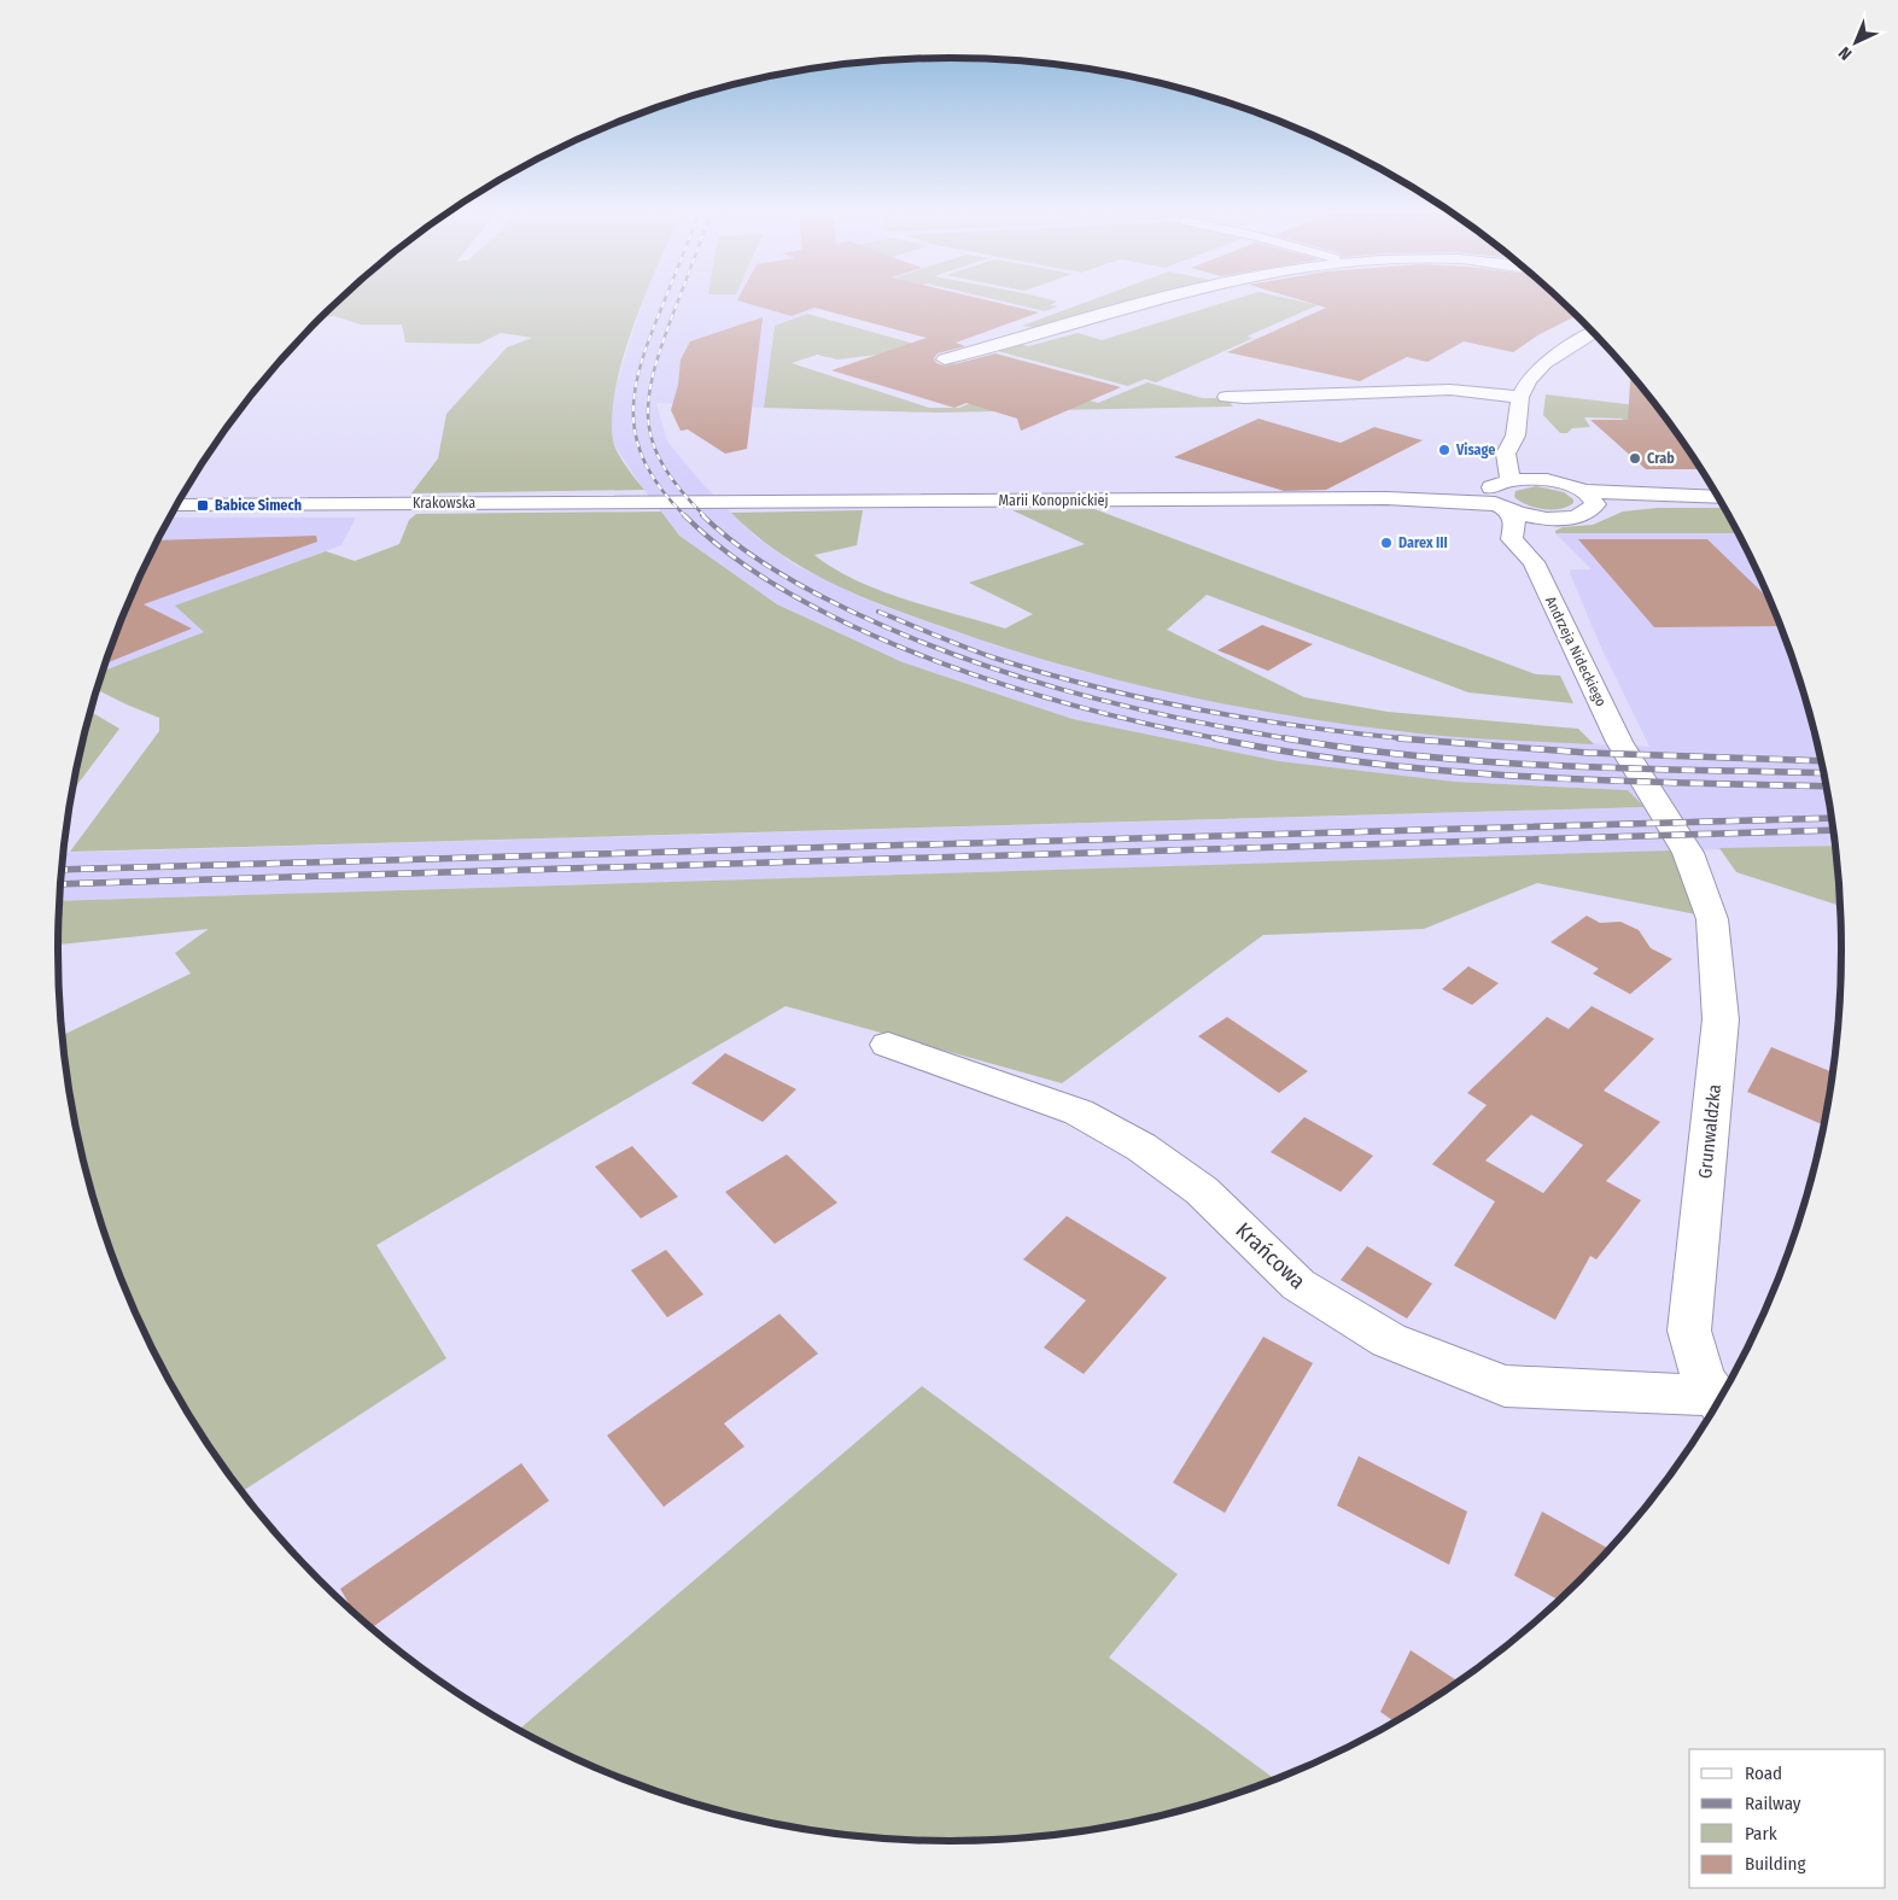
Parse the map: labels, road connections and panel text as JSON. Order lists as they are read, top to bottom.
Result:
{
  "streets": {
    "street": [
      "Marii Konopnickiej",
      "Krakowska",
      "Andrzeja Nideckiego",
      "Grunwaldzka",
      "Krańcowa"
    ]
  },
  "crossings": [
    ["Marii Konopnickiej", "Krakowska"],
    ["Marii Konopnickiej", "Andrzeja Nideckiego"],
    ["Andrzeja Nideckiego", "Grunwaldzka"],
    ["Grunwaldzka", "Krańcowa"]
  ],
  "places": {
    "other": ["Visage", "Crab", "Darex III"],
    "transit": ["Babice Simech"]
  },
  "legend": [
    "Road",
    "Railway",
    "Park",
    "Building"
  ],
  "north": "bottom left"
}
